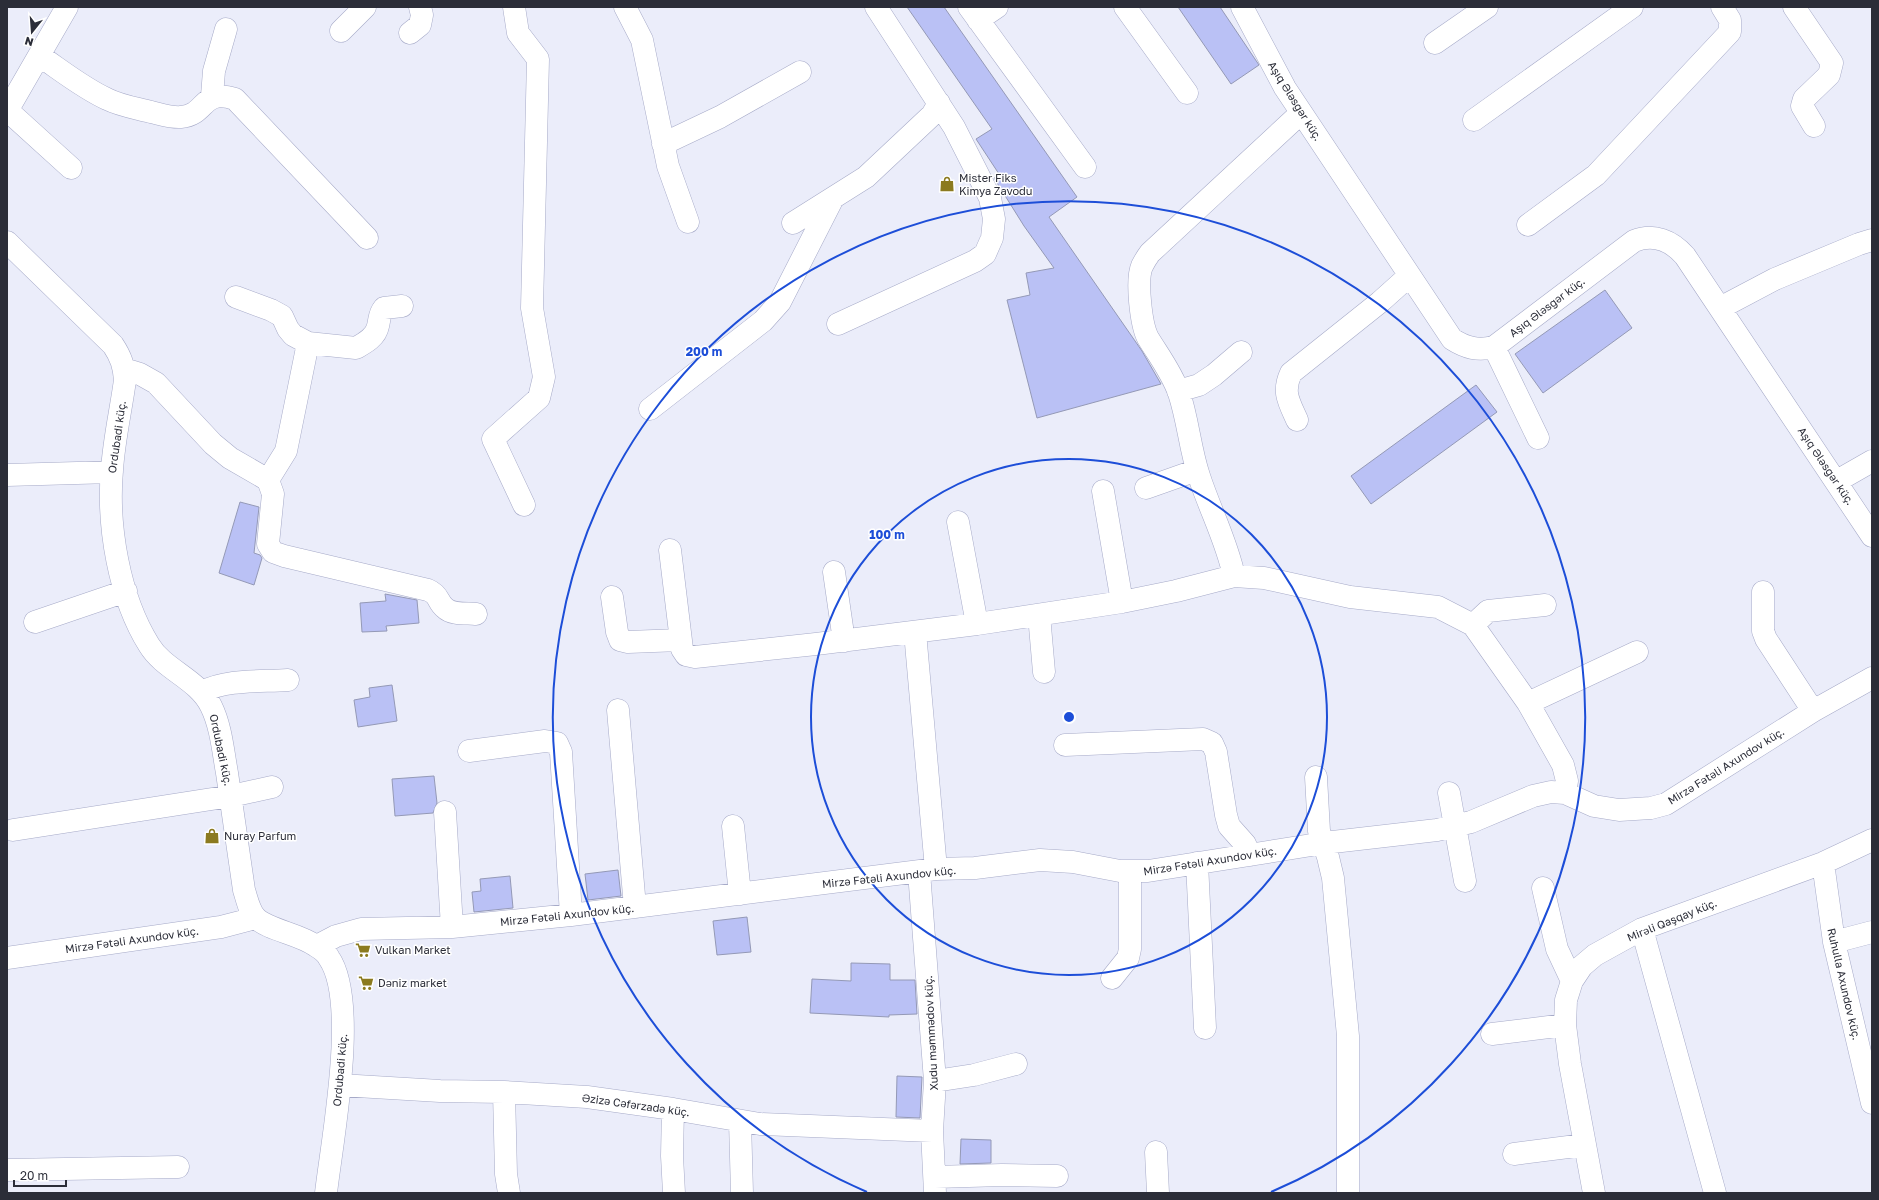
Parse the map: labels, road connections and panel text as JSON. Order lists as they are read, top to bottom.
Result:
{
  "streets": {
    "street": [
      "Aşıq Ələsgər küç.",
      "Ordubadi küç.",
      "Mirzə Fətəli Axundov küç.",
      "Mirəli Qaşqay küç.",
      "Ruhulla Axundov küç.",
      "Xudu məmmədov küç.",
      "Əzizə Cəfərzadə küç."
    ]
  },
  "crossings": [
    ["Ordubadi küç.", "Mirzə Fətəli Axundov küç."],
    ["Ordubadi küç.", "Əzizə Cəfərzadə küç."],
    ["Mirzə Fətəli Axundov küç.", "Xudu məmmədov küç."],
    ["Mirəli Qaşqay küç.", "Ruhulla Axundov küç."],
    ["Xudu məmmədov küç.", "Əzizə Cəfərzadə küç."]
  ],
  "places": {
    "shop": ["Mister Fiks Kimya Zavodu", "Nuray Parfum"],
    "supermarket": ["Vulkan Market", "Dəniz market"]
  },
  "scale_bar": "20 m",
  "north": "bottom",
  "rings": ["200 m", "100 m"]
}
